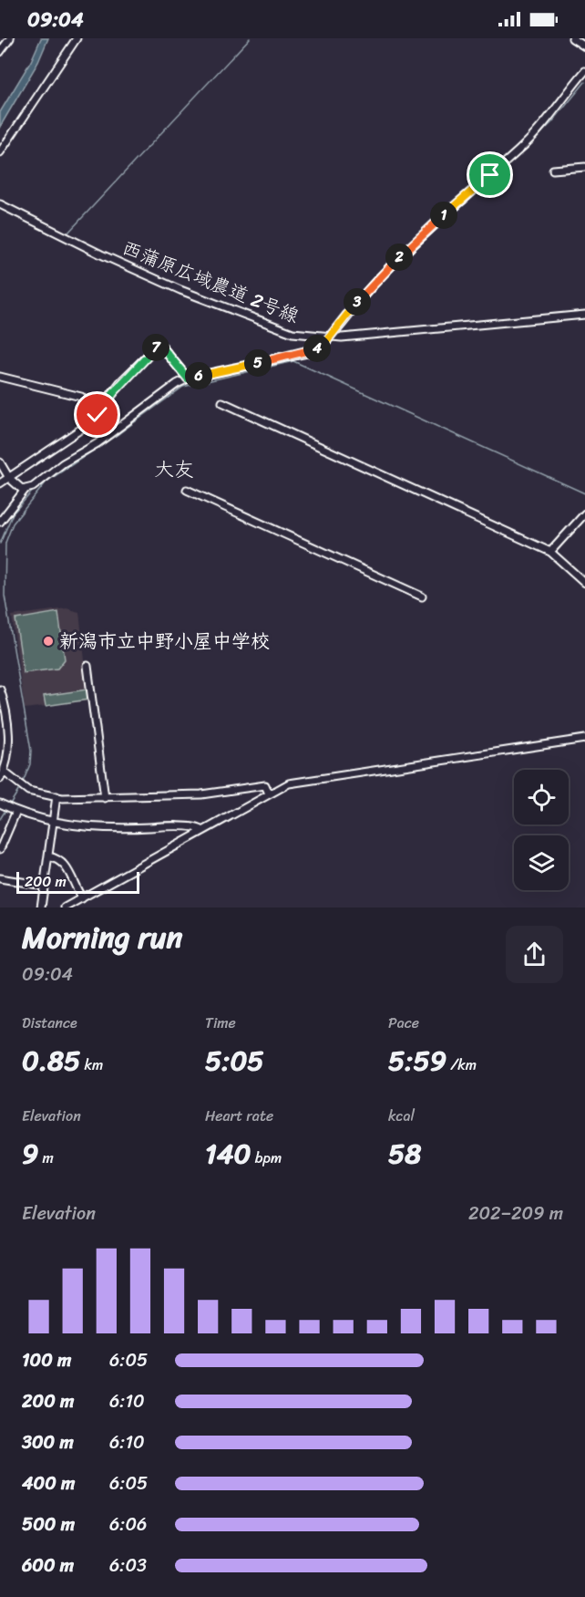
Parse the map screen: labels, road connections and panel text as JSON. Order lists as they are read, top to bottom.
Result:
{
  "streets": {
    "street": ["西蒲原広域農道 2号線"]
  },
  "districts": ["大友"],
  "places": ["新潟市立中野小屋中学校"],
  "scale_bar": "200 m",
  "page": {
    "status": "09:04",
    "pins": [
      "1",
      "2",
      "3",
      "7",
      "4",
      "5",
      "6"
    ],
    "scale": "200 m",
    "heading": ["Morning run", "09:04"],
    "stats": [
      ["Distance", "0.85 km"],
      ["Time", "5:05"],
      ["Pace", "5:59 /km"],
      ["Elevation", "9 m"],
      ["Heart rate", "140 bpm"],
      ["kcal", "58"]
    ],
    "chart": ["Elevation", "202–209 m"],
    "list": [
      {
        "name": "100 m",
        "note": "6:05"
      },
      {
        "name": "200 m",
        "note": "6:10"
      },
      {
        "name": "300 m",
        "note": "6:10"
      },
      {
        "name": "400 m",
        "note": "6:05"
      },
      {
        "name": "500 m",
        "note": "6:06"
      },
      {
        "name": "600 m",
        "note": "6:03"
      }
    ]
  }
}
